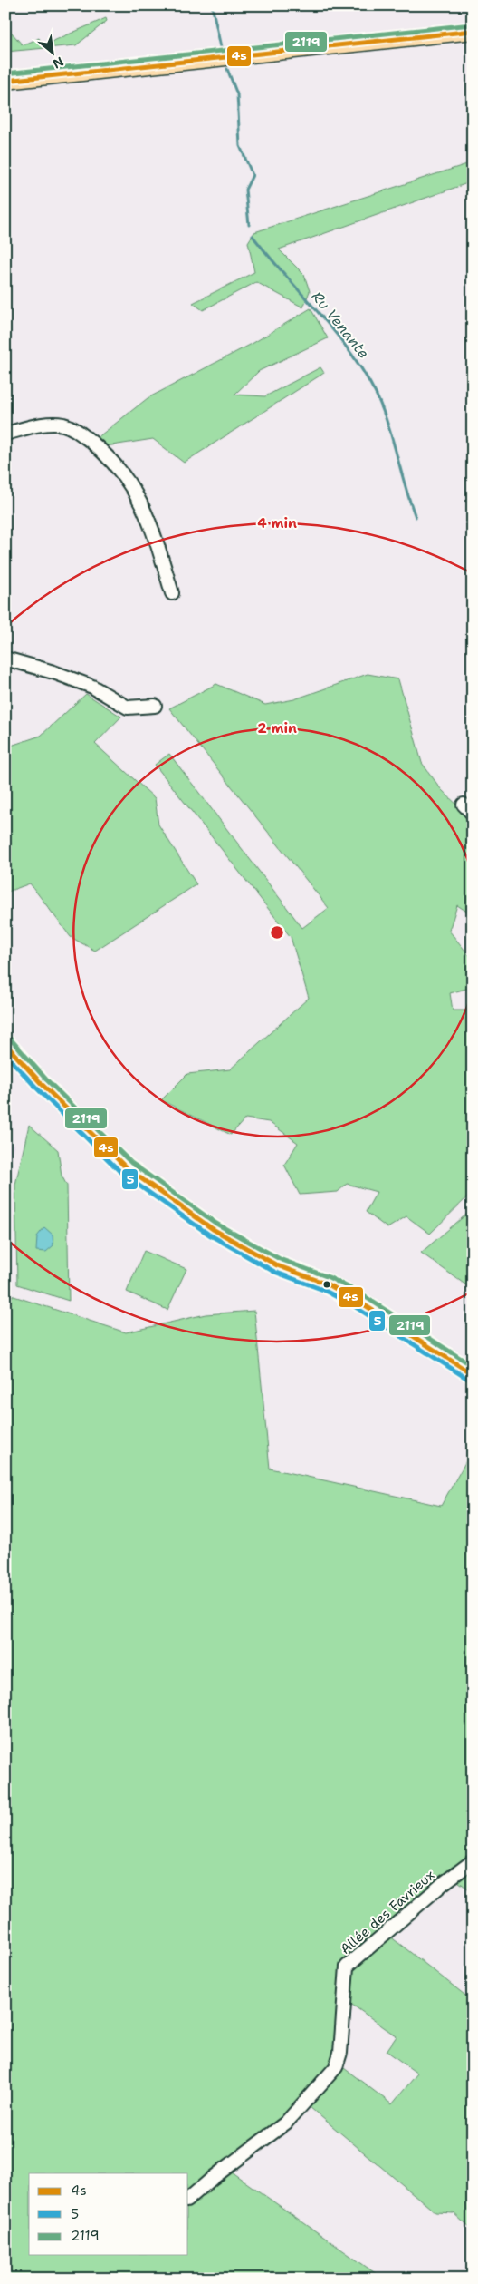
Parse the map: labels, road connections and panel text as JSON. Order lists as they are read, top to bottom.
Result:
{
  "streets": {
    "street": ["Allée des Favrieux"]
  },
  "water": ["Ru Venante"],
  "lines": ["transit line 2119", "transit line 4s", "transit line 5"],
  "legend": ["4s", "5", "2119"],
  "north": "bottom right",
  "rings": ["4 min", "2 min"]
}
